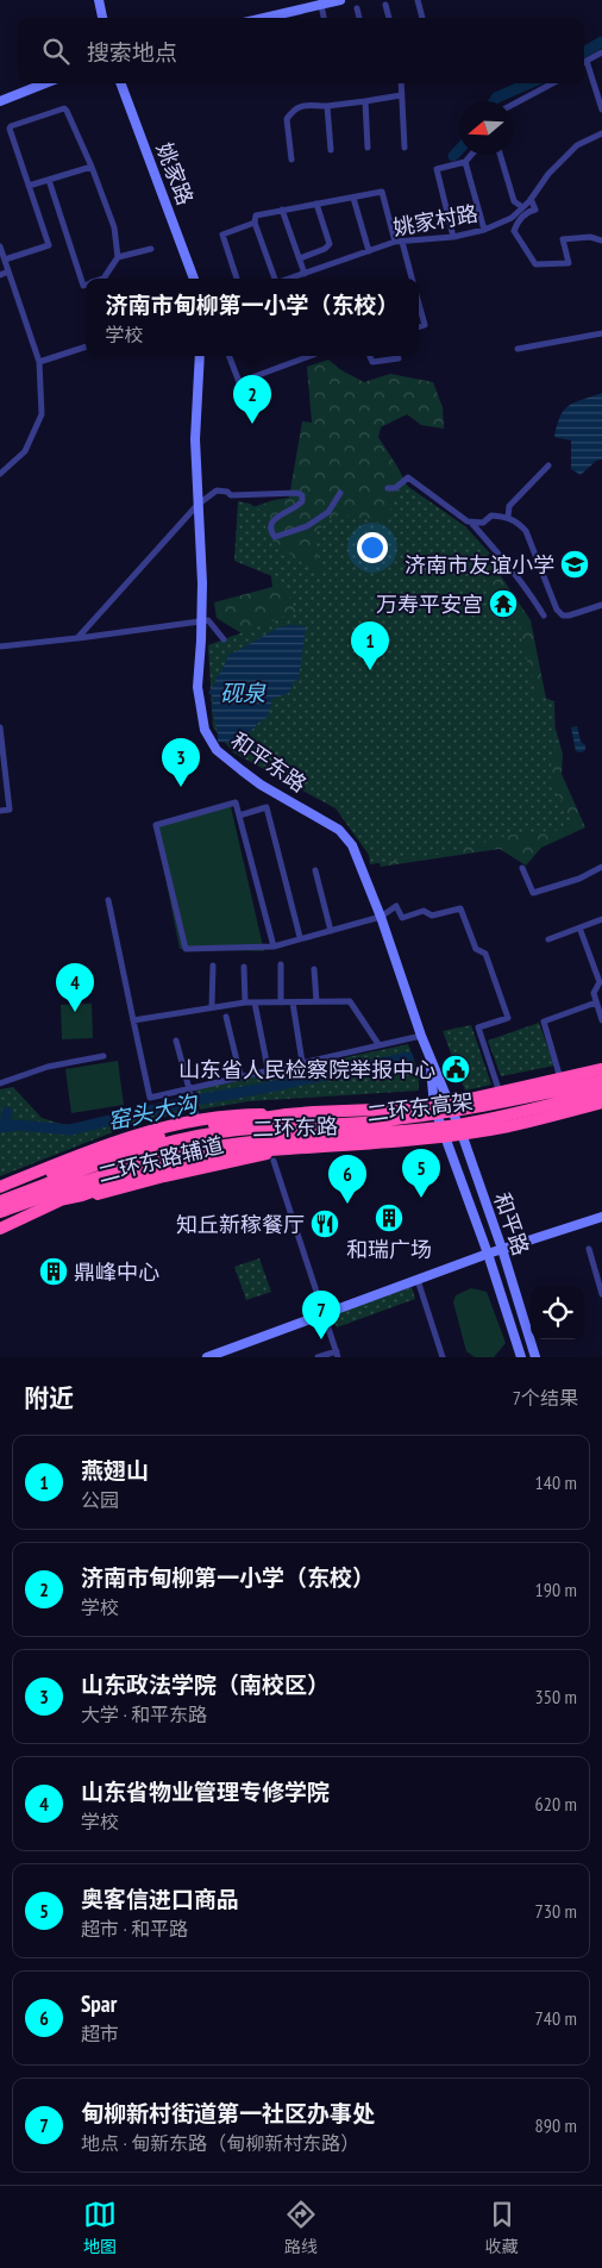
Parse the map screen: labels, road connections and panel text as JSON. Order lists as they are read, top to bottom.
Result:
{
  "streets": {
    "highway": ["二环东高架", "二环东路", "二环东路辅道"],
    "main road": ["姚家路", "和平东路", "和平路"],
    "street": ["姚家村路"]
  },
  "crossings": [
    ["和平东路", "二环东路"],
    ["和平东路", "和平路"],
    ["二环东路", "二环东路辅道"],
    ["二环东路", "和平路"]
  ],
  "water": ["砚泉", "窑头大沟"],
  "places": {
    "school or university": ["济南市友谊小学"],
    "temple": ["万寿平安宫"],
    "public building": ["山东省人民检察院举报中心"],
    "building": ["和瑞广场", "鼎峰中心"],
    "restaurant": ["知丘新稼餐厅"]
  },
  "north": "left",
  "page": {
    "search": "搜索地点",
    "popup": ["济南市甸柳第一小学（东校）", "学校"],
    "pins": [
      "2",
      "1",
      "3",
      "4",
      "5",
      "6",
      "7"
    ],
    "heading": ["附近", "7个结果"],
    "list": [
      {
        "mark": "1",
        "name": "燕翅山",
        "note": "公园",
        "value": "140 m"
      },
      {
        "mark": "2",
        "name": "济南市甸柳第一小学（东校）",
        "note": "学校",
        "value": "190 m"
      },
      {
        "mark": "3",
        "name": "山东政法学院（南校区）",
        "note": "大学 · 和平东路",
        "value": "350 m"
      },
      {
        "mark": "4",
        "name": "山东省物业管理专修学院",
        "note": "学校",
        "value": "620 m"
      },
      {
        "mark": "5",
        "name": "奥客信进口商品",
        "note": "超市 · 和平路",
        "value": "730 m"
      },
      {
        "mark": "6",
        "name": "Spar",
        "note": "超市",
        "value": "740 m"
      },
      {
        "mark": "7",
        "name": "甸柳新村街道第一社区办事处",
        "note": "地点 · 甸新东路（甸柳新村东路）",
        "value": "890 m"
      }
    ],
    "nav": ["地图", "路线", "收藏"]
  }
}
